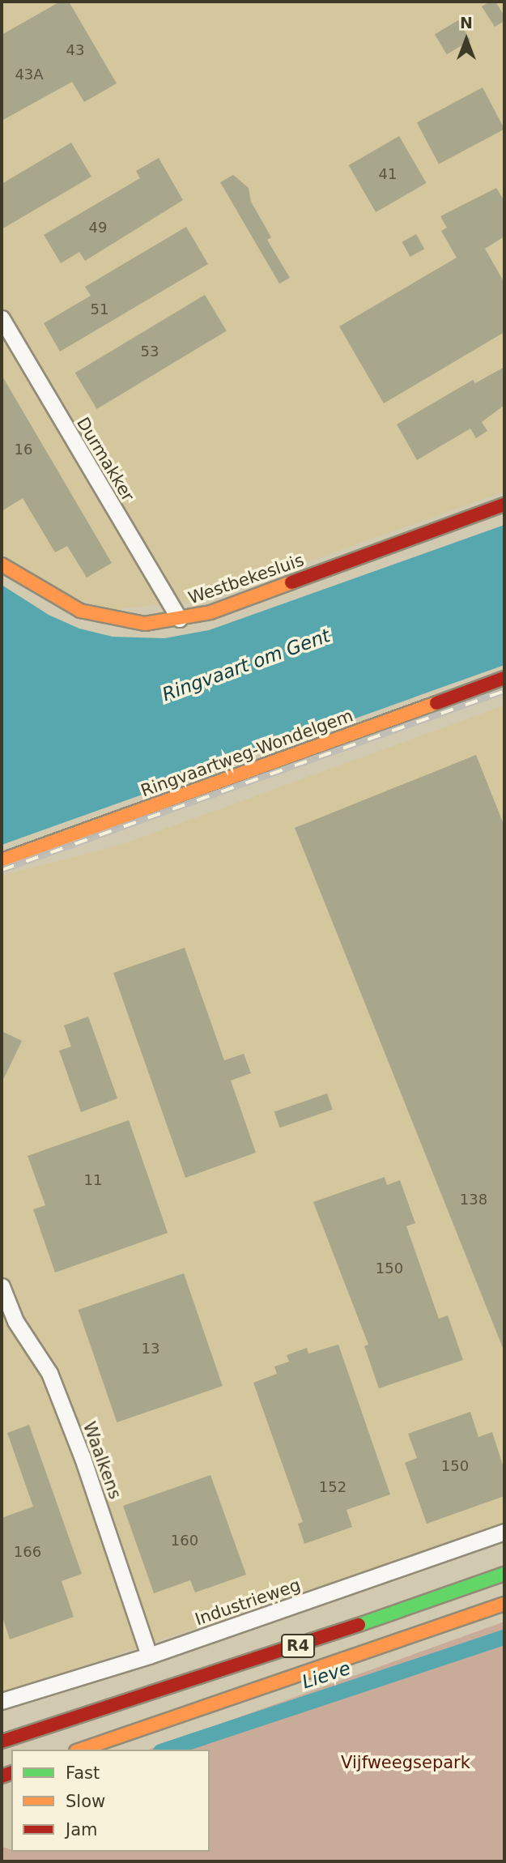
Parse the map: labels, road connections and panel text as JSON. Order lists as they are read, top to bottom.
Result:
{
  "streets": {
    "main road": ["Westbekesluis", "Ringvaartweg-Wondelgem", "R4"],
    "street": ["Durmakker", "Waalkens", "Industrieweg"]
  },
  "crossings": [
    ["Durmakker", "Westbekesluis"],
    ["Waalkens", "Industrieweg"]
  ],
  "water": ["Ringvaart om Gent", "Lieve"],
  "parks": ["Vijfweegsepark"],
  "house_numbers": [
    "43",
    "43A",
    "41",
    "49",
    "51",
    "53",
    "16",
    "11",
    "138",
    "150",
    "13",
    "150",
    "152",
    "160",
    "166"
  ],
  "legend": ["Fast", "Slow", "Jam"],
  "north": "top"
}
